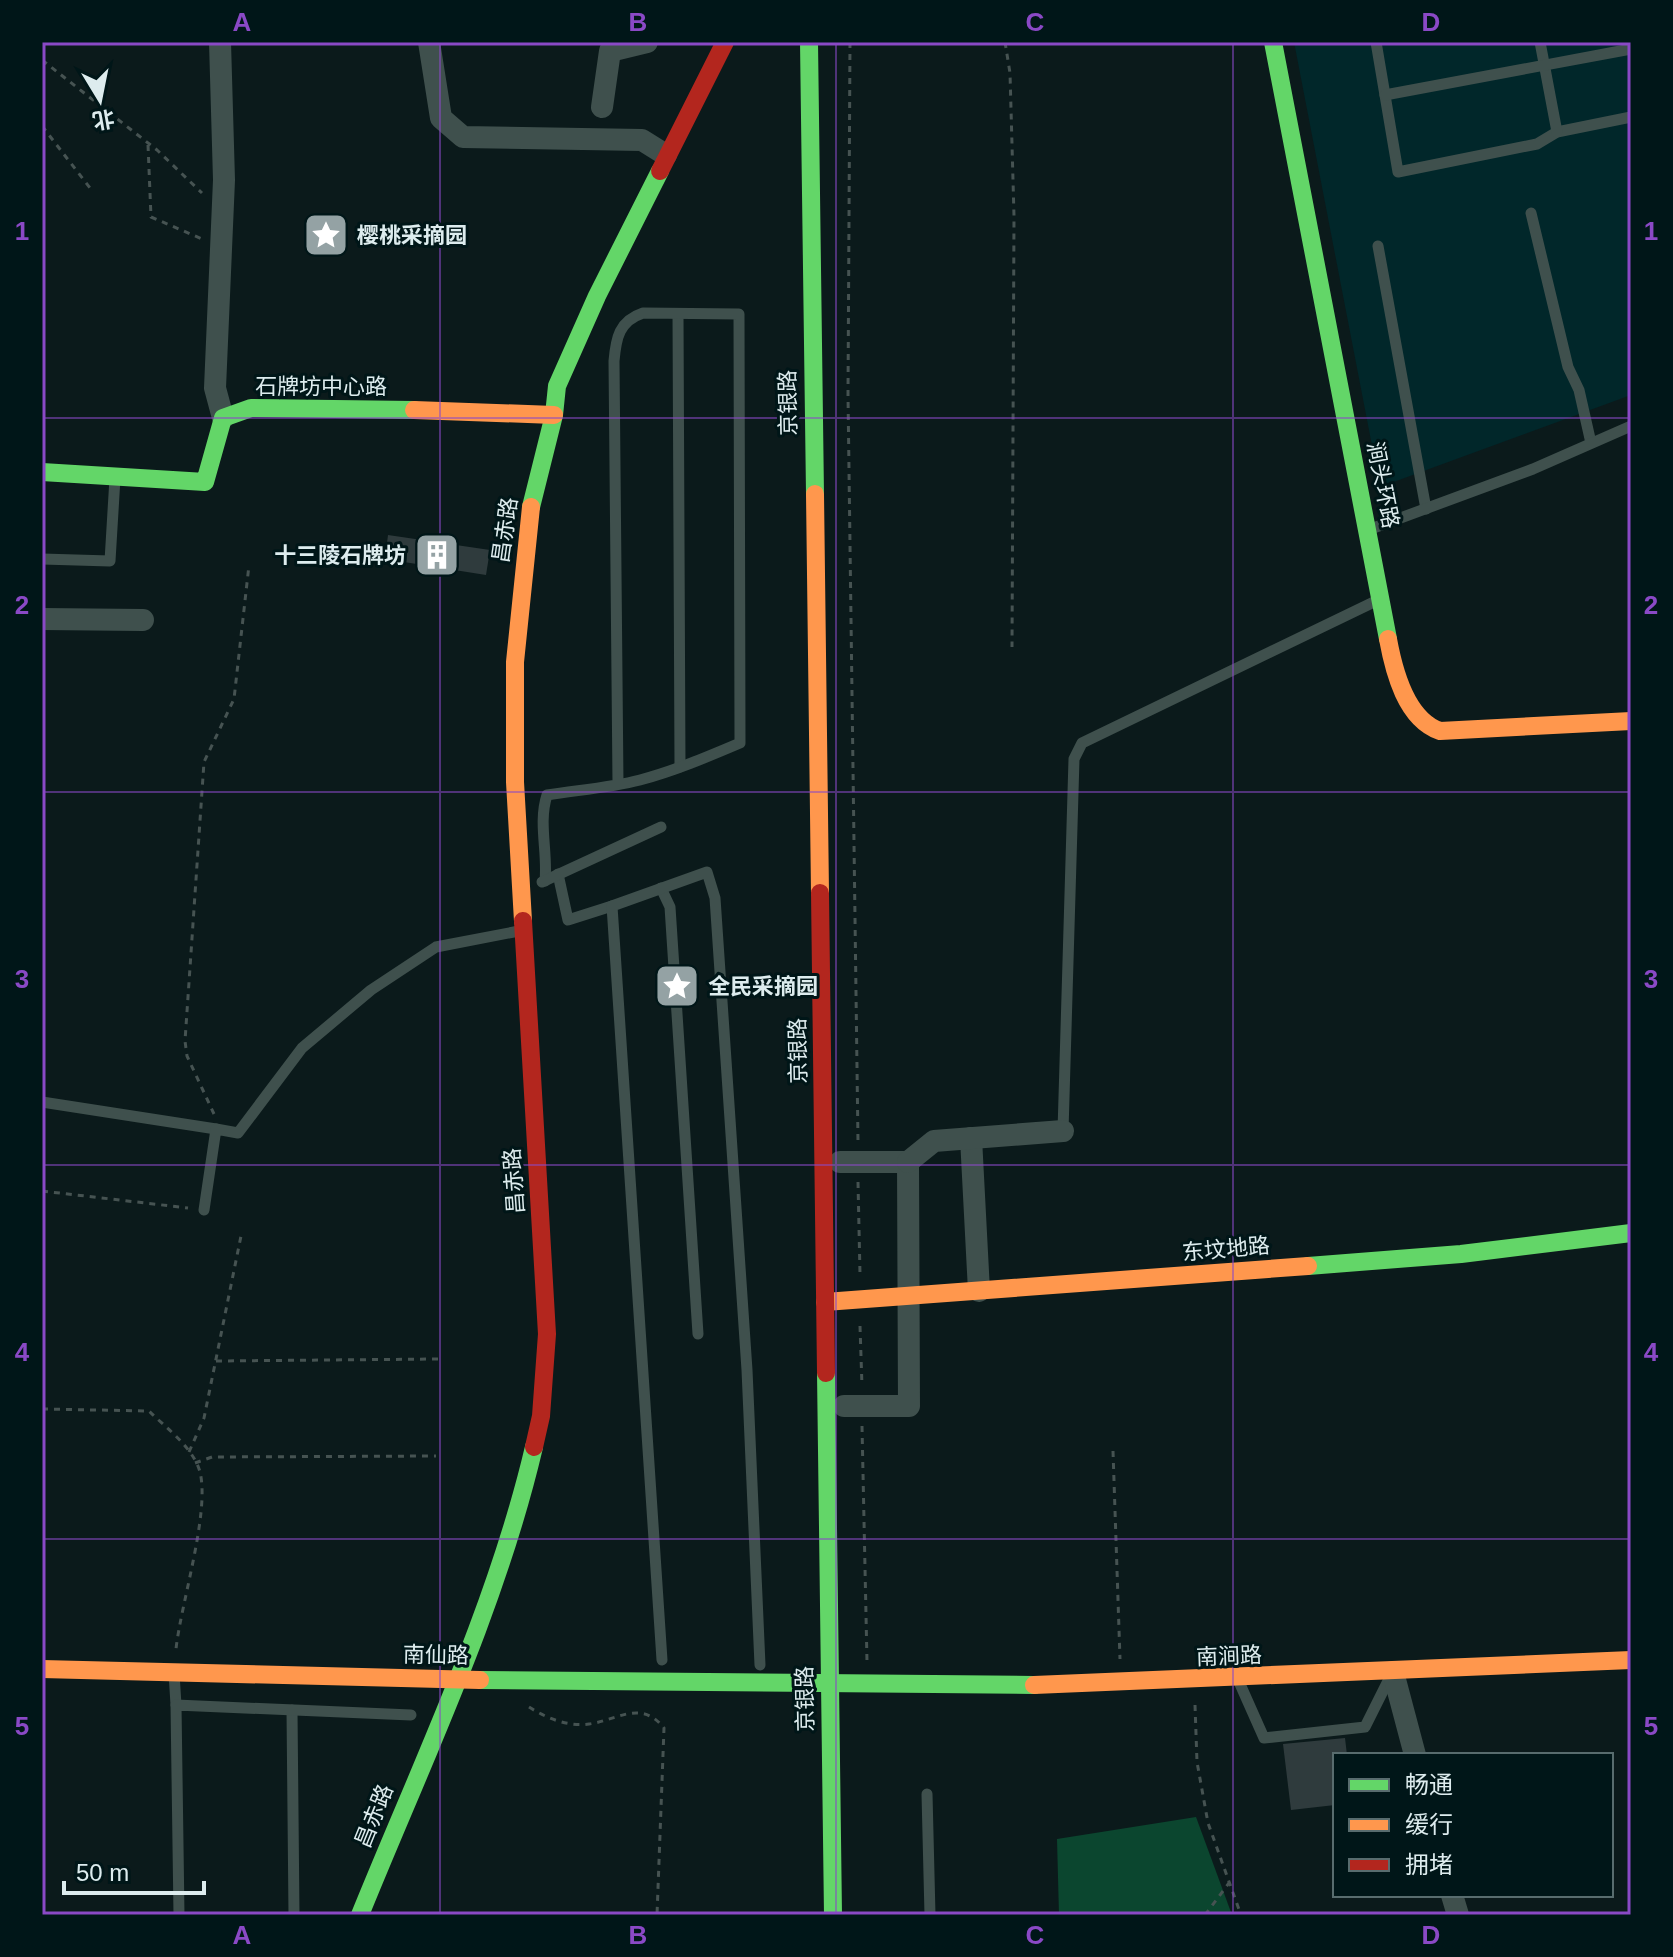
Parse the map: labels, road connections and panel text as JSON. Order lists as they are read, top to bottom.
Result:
{
  "streets": {
    "main road": [
      "石牌坊中心路",
      "京银路",
      "涧头环路",
      "昌赤路",
      "东坟地路",
      "南仙路",
      "南涧路"
    ]
  },
  "crossings": [
    ["石牌坊中心路", "昌赤路"],
    ["京银路", "东坟地路"],
    ["京银路", "南仙路"],
    ["京银路", "南涧路"],
    ["昌赤路", "南仙路"],
    ["南仙路", "南涧路"]
  ],
  "places": {
    "place": ["樱桃采摘园", "全民采摘园"],
    "building": ["十三陵石牌坊"]
  },
  "legend": ["畅通", "缓行", "拥堵"],
  "scale_bar": "50 m",
  "north": "bottom",
  "grid": {
    "columns": [
      "A",
      "B",
      "C",
      "D"
    ],
    "rows": [
      "1",
      "2",
      "3",
      "4",
      "5"
    ]
  }
}
